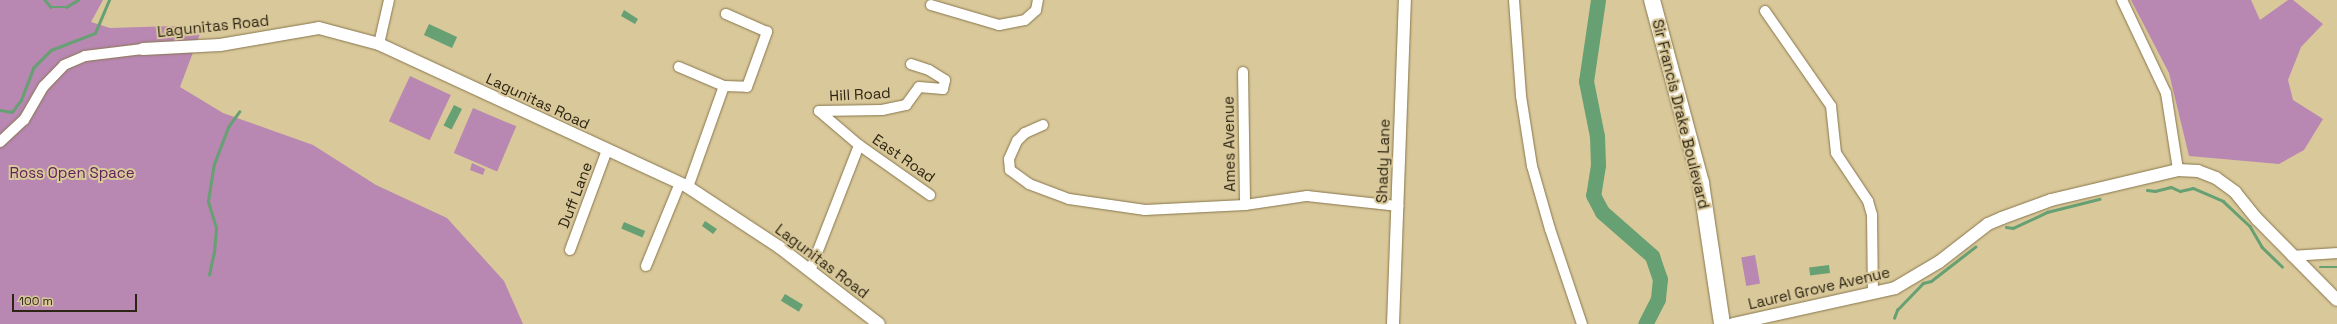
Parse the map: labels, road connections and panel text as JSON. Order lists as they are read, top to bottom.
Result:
{
  "streets": {
    "main road": ["Sir Francis Drake Boulevard"],
    "street": [
      "Lagunitas Road",
      "Hill Road",
      "Ames Avenue",
      "East Road",
      "Shady Lane",
      "Duff Lane",
      "Laurel Grove Avenue"
    ]
  },
  "crossings": [
    ["Lagunitas Road", "Duff Lane"],
    ["Hill Road", "East Road"],
    ["Ames Avenue", "Shady Lane"]
  ],
  "parks": ["Ross Open Space"],
  "scale_bar": "100 m"
}
